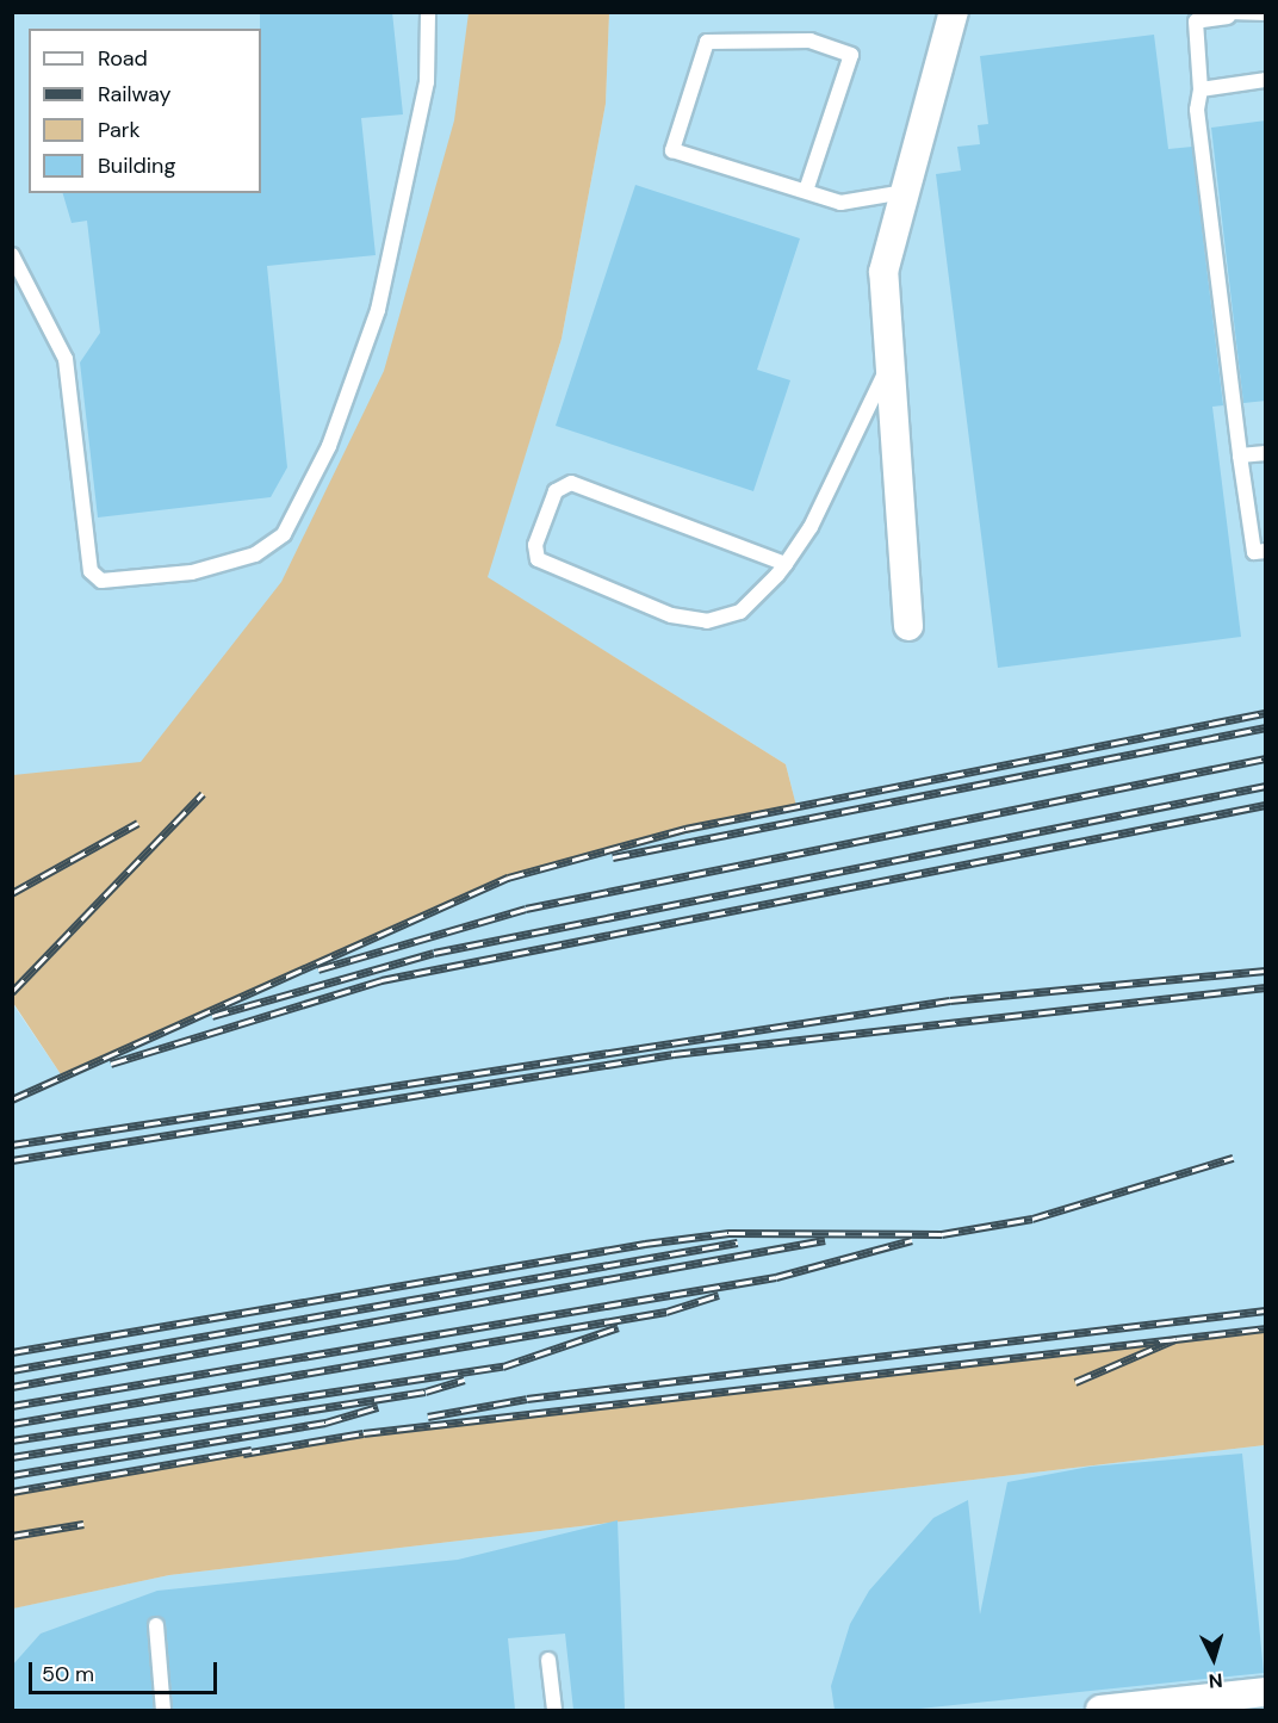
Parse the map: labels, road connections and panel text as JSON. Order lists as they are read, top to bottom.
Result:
{
  "legend": [
    "Road",
    "Railway",
    "Park",
    "Building"
  ],
  "scale_bar": "50 m",
  "north": "bottom"
}
